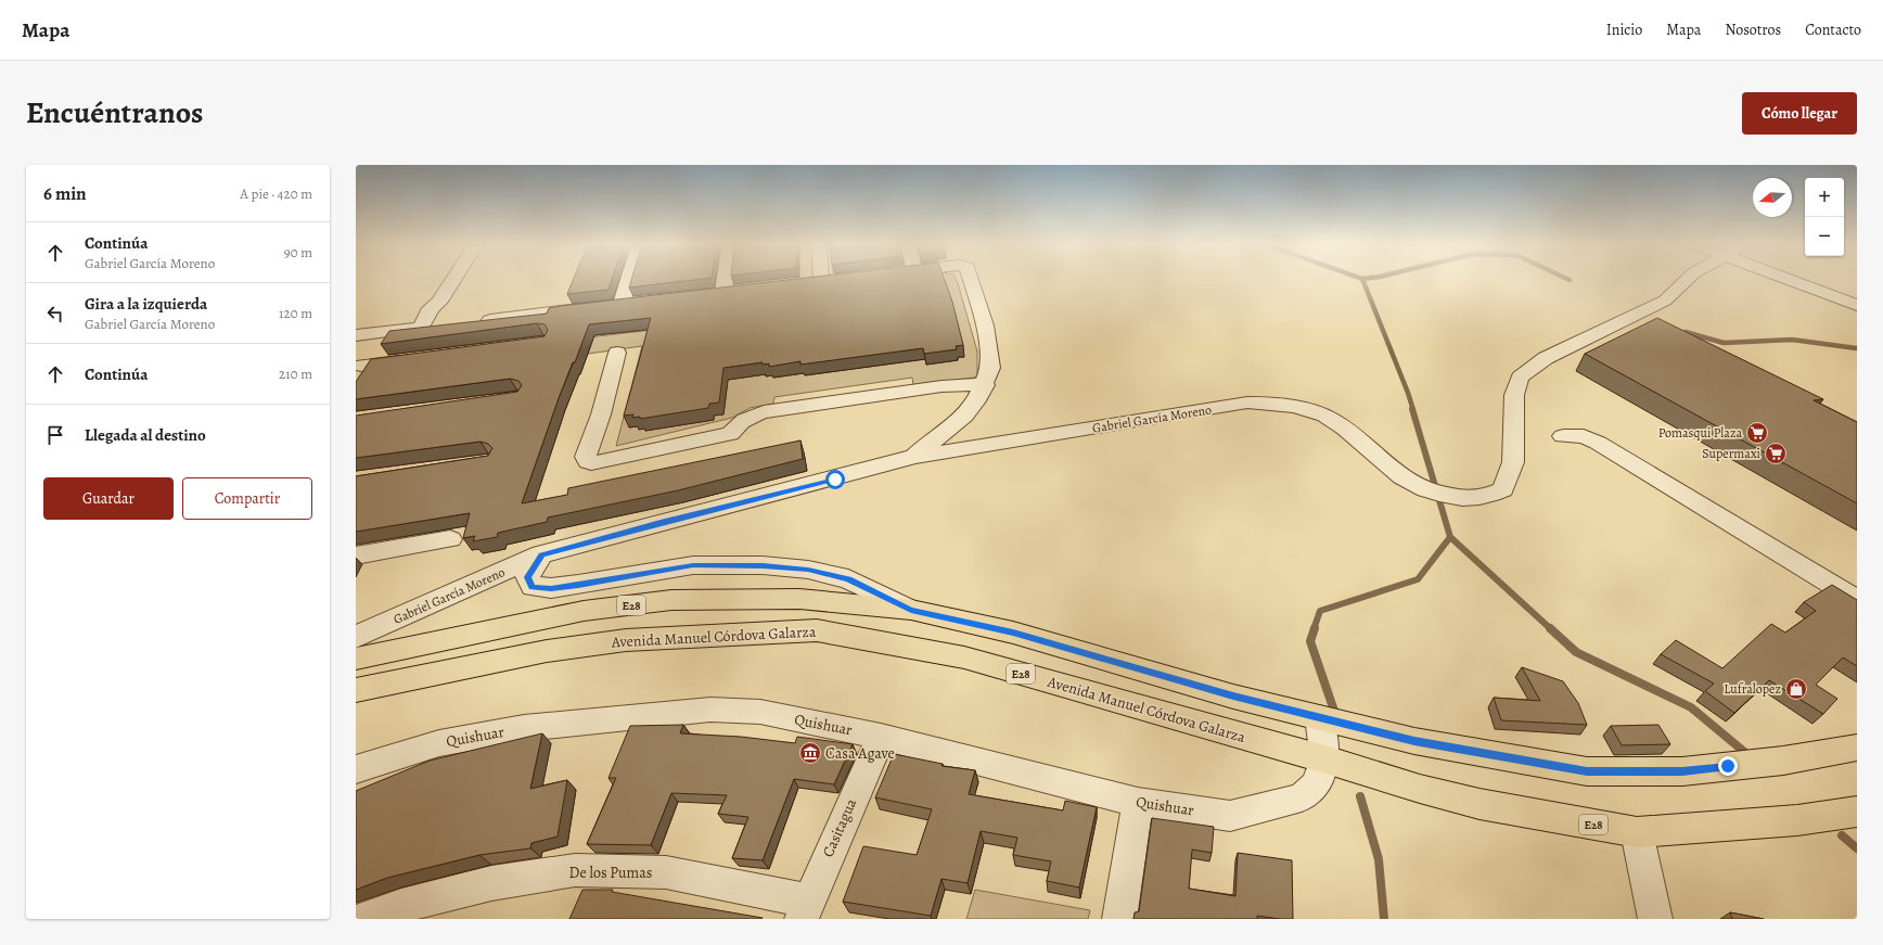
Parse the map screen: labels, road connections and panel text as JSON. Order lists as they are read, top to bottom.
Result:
{
  "streets": {
    "main road": ["E28", "Avenida Manuel Córdova Galarza"],
    "street": [
      "Gabriel García Moreno",
      "Quishuar",
      "Casitagua",
      "De los Pumas"
    ]
  },
  "crossings": [
    ["E28", "Quishuar"],
    ["Avenida Manuel Córdova Galarza", "Quishuar"],
    ["Quishuar", "Casitagua"],
    ["Casitagua", "De los Pumas"]
  ],
  "places": {
    "supermarket": ["Pomasqui Plaza", "Supermaxi"],
    "shop": ["Lufralopez"],
    "museum": ["Casa Agave"]
  },
  "north": "left",
  "page": {
    "header": "Mapa",
    "nav": [
      "Inicio",
      "Mapa",
      "Nosotros",
      "Contacto"
    ],
    "title": "Encuéntranos",
    "buttons": [
      "Cómo llegar",
      ["Guardar", "Compartir"]
    ],
    "heading": ["6 min", "A pie · 420 m"],
    "map_buttons": ["+", "−"],
    "list": [
      ["Continúa", "Gabriel García Moreno", "90 m"],
      ["Gira a la izquierda", "Gabriel García Moreno", "120 m"],
      ["Continúa", "210 m"],
      "Llegada al destino"
    ]
  }
}
